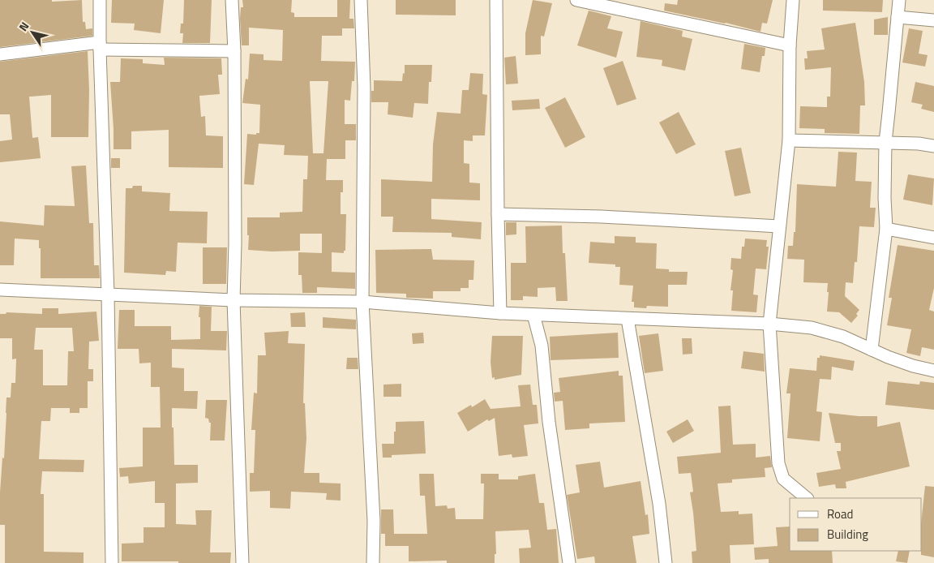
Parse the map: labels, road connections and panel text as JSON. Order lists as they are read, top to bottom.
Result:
{
  "legend": ["Road", "Building"],
  "north": "top left"
}
